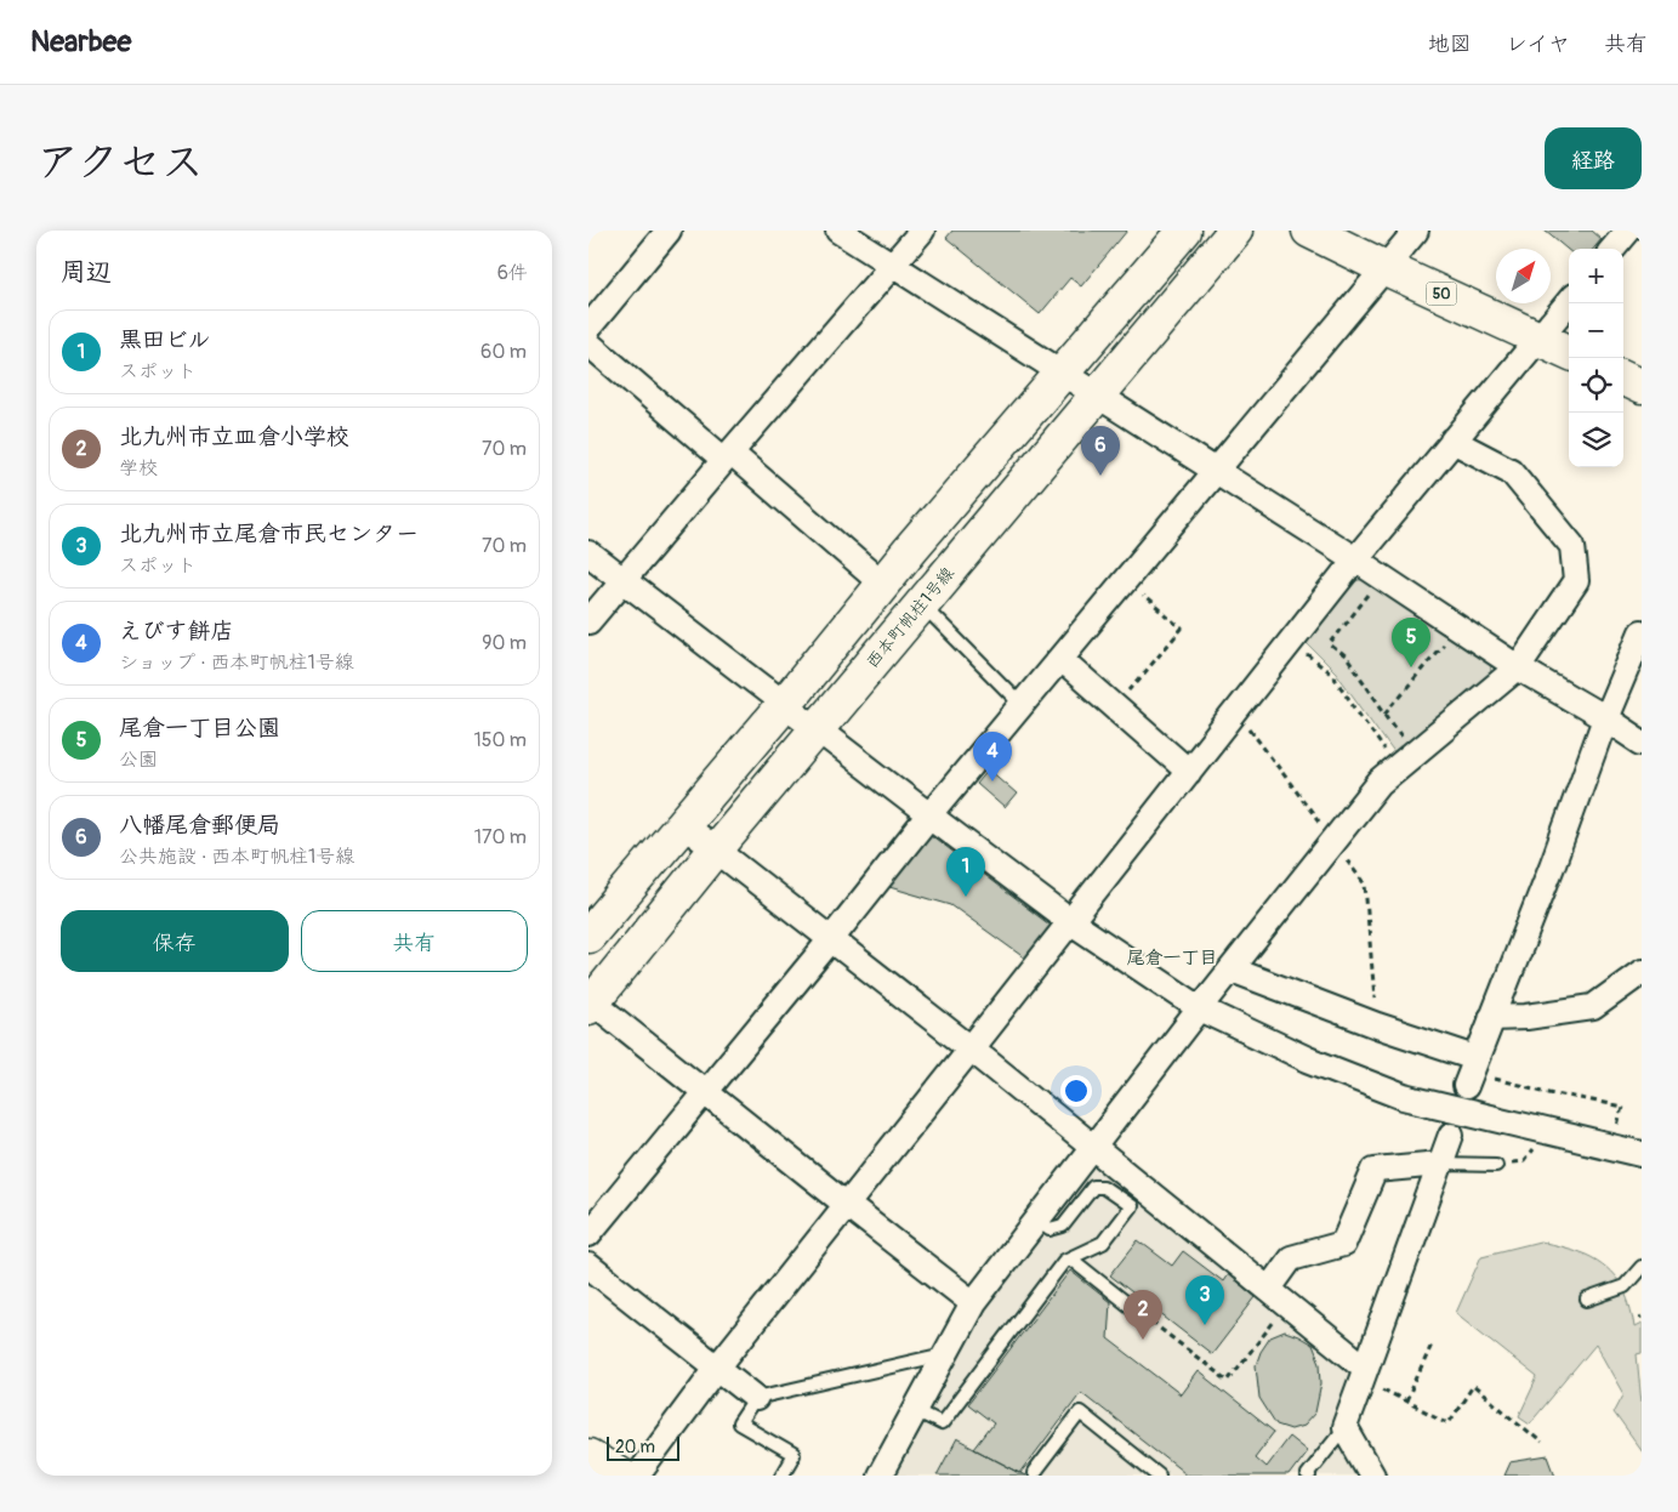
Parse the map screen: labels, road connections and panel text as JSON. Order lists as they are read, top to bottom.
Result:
{
  "streets": {
    "street": ["50", "西本町帆柱1号線"]
  },
  "districts": ["尾倉一丁目"],
  "scale_bar": "20 m",
  "north": "top right",
  "page": {
    "header": "Nearbee",
    "nav": ["地図", "レイヤ", "共有"],
    "title": "アクセス",
    "buttons": [
      "経路",
      ["保存", "共有"]
    ],
    "heading": ["周辺", "6件"],
    "map_buttons": ["+", "−"],
    "list": [
      {
        "mark": "1",
        "name": "黒田ビル",
        "note": "スポット",
        "value": "60 m"
      },
      {
        "mark": "2",
        "name": "北九州市立皿倉小学校",
        "note": "学校",
        "value": "70 m"
      },
      {
        "mark": "3",
        "name": "北九州市立尾倉市民センター",
        "note": "スポット",
        "value": "70 m"
      },
      {
        "mark": "4",
        "name": "えびす餅店",
        "note": "ショップ · 西本町帆柱1号線",
        "value": "90 m"
      },
      {
        "mark": "5",
        "name": "尾倉一丁目公園",
        "note": "公園",
        "value": "150 m"
      },
      {
        "mark": "6",
        "name": "八幡尾倉郵便局",
        "note": "公共施設 · 西本町帆柱1号線",
        "value": "170 m"
      }
    ],
    "pins": [
      "6",
      "5",
      "4",
      "1",
      "3",
      "2"
    ],
    "scale": "20 m"
  }
}
